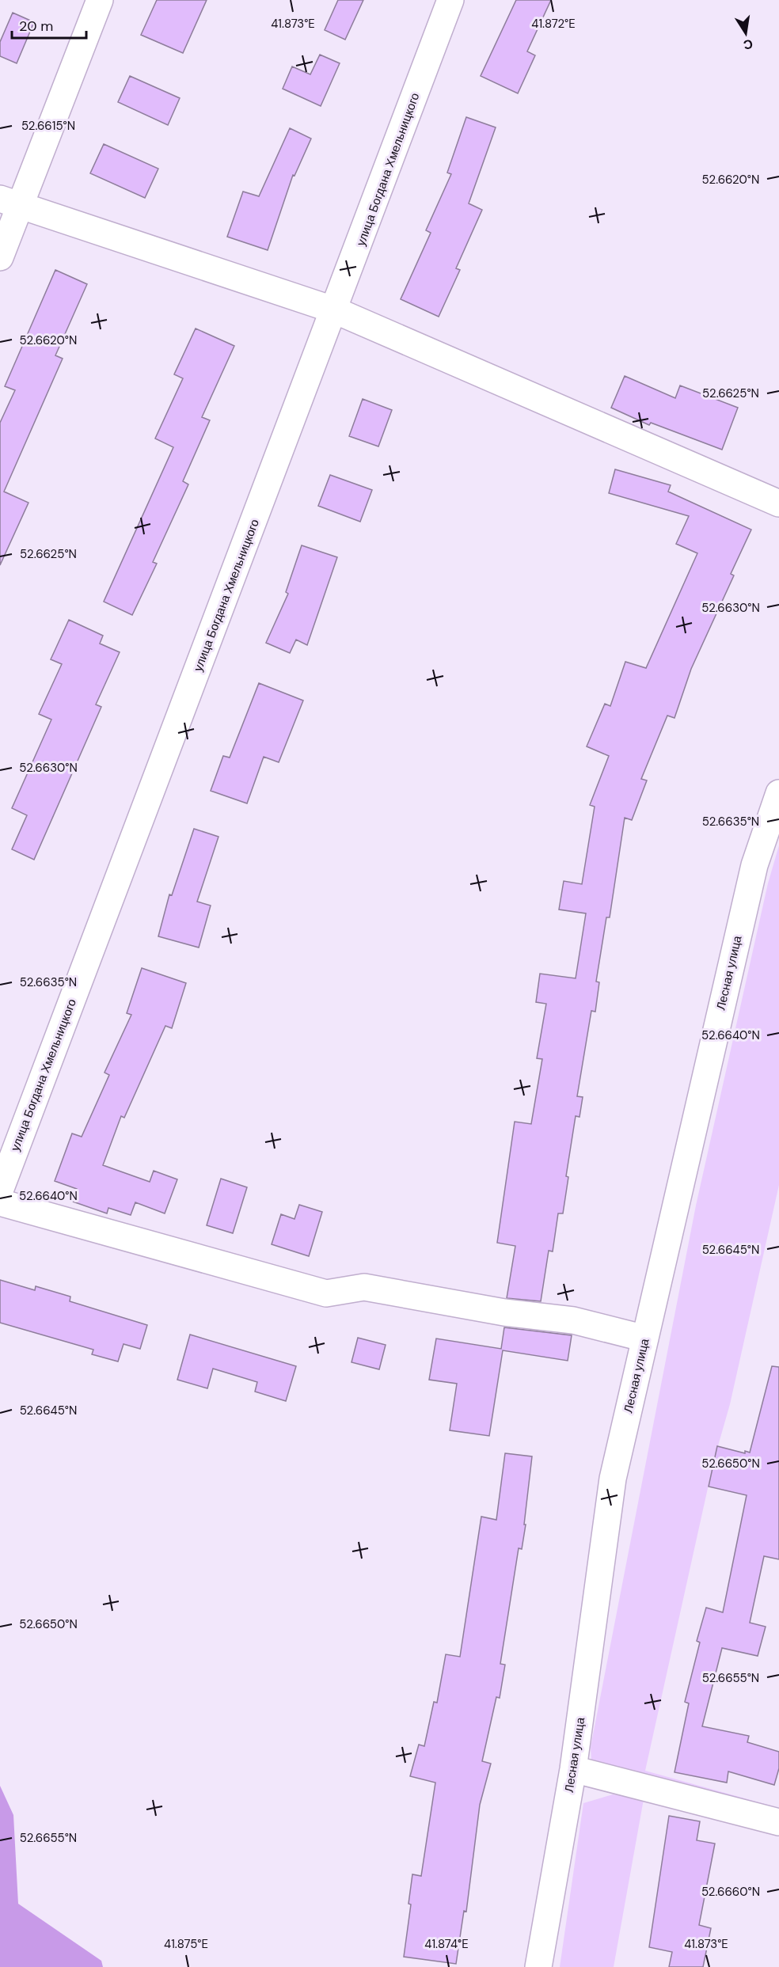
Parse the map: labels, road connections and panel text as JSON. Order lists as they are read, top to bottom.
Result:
{
  "streets": {
    "street": ["улица Богдана Хмельницкого", "Лесная улица"]
  },
  "scale_bar": "20 m",
  "north": "bottom",
  "coordinates": [
    "41.873°E",
    "41.872°E",
    "52.6615°N",
    "52.6620°N",
    "52.6625°N",
    "52.6630°N",
    "52.6635°N",
    "52.6640°N",
    "52.6645°N",
    "52.6650°N",
    "52.6655°N",
    "52.6660°N",
    "41.875°E",
    "41.874°E"
  ]
}
